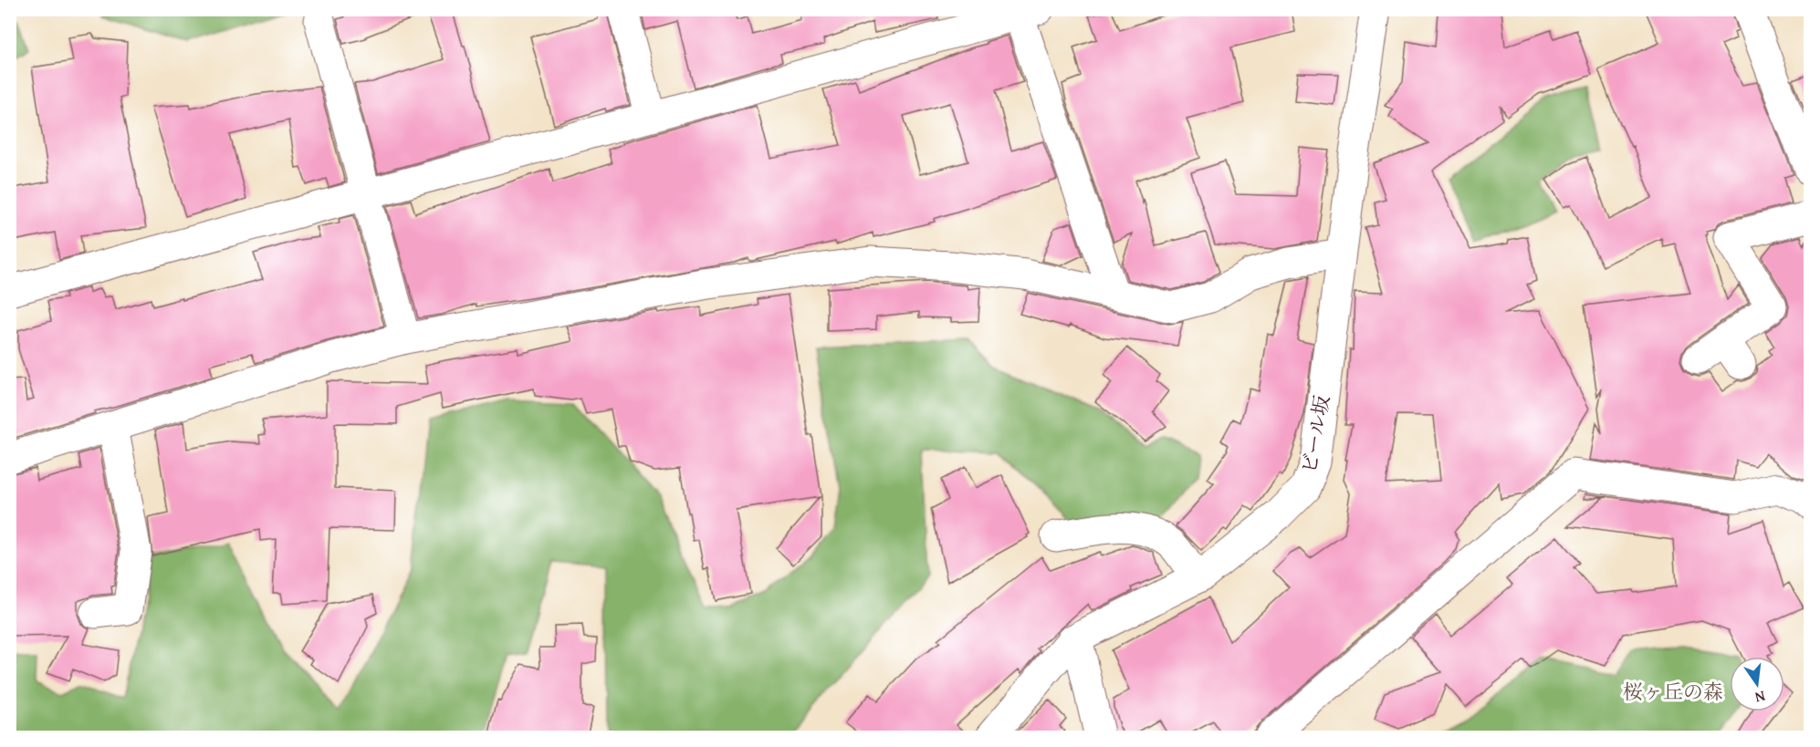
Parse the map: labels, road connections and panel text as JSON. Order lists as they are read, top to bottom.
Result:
{
  "streets": {
    "street": ["ビール坂"]
  },
  "parks": ["桜ヶ丘の森"],
  "north": "bottom"
}
